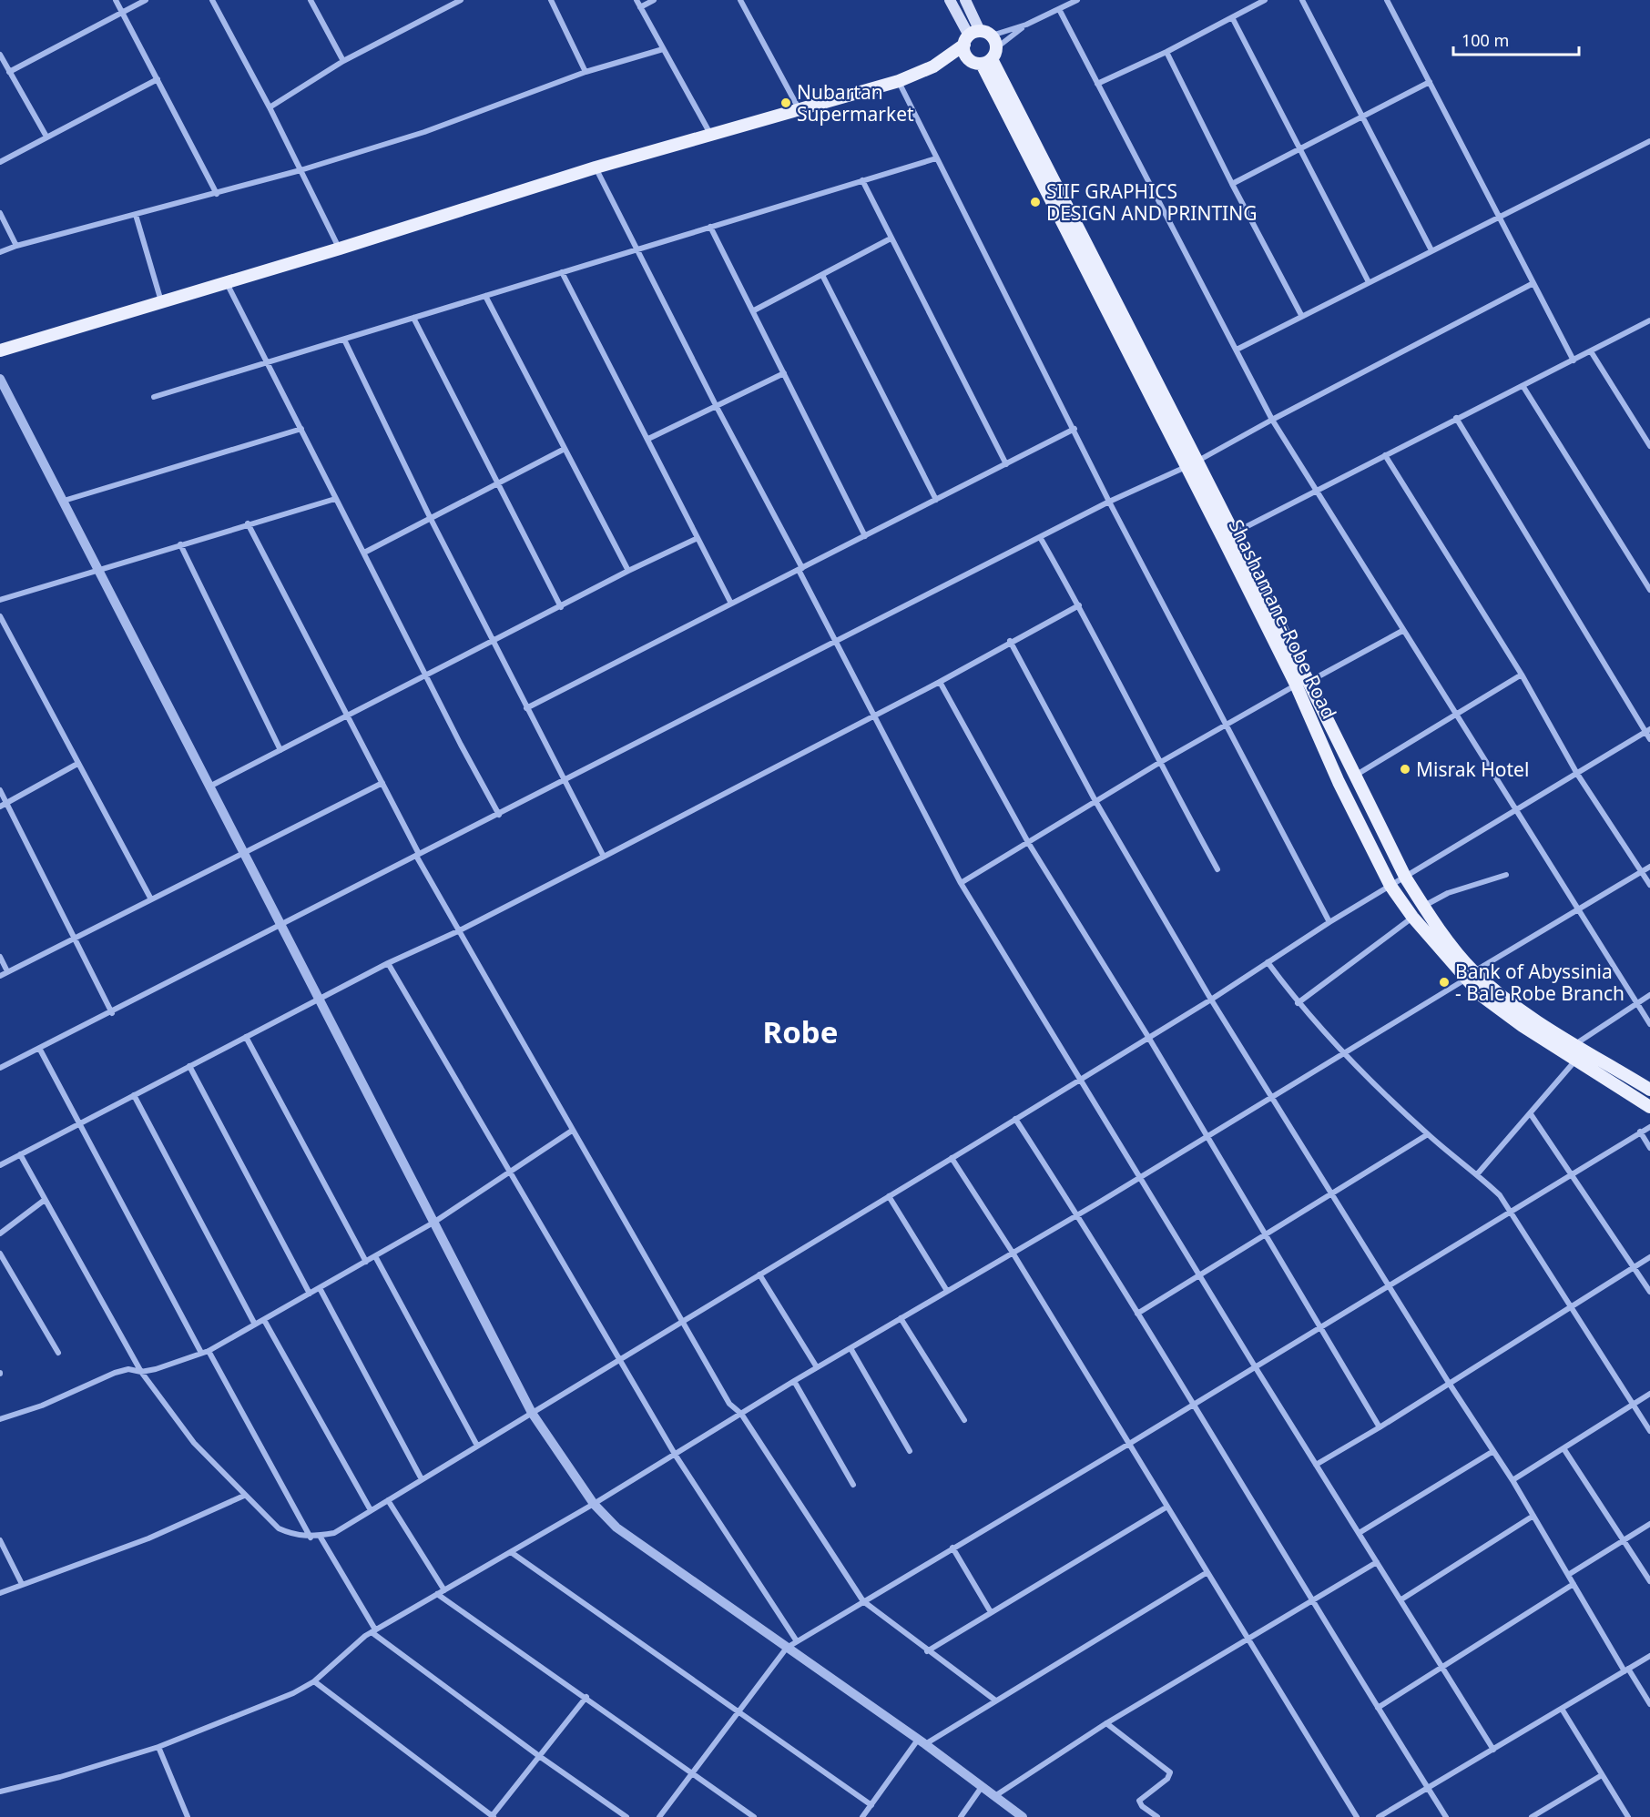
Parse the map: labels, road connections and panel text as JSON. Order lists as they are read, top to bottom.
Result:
{
  "streets": {
    "main road": ["Shashamane-Robe Road"]
  },
  "districts": ["Robe"],
  "places": [
    "Nubartan Supermarket",
    "SIIF GRAPHICS DESIGN AND PRINTING",
    "Misrak Hotel",
    "Bank of Abyssinia - Bale Robe Branch"
  ],
  "scale_bar": "100 m"
}
